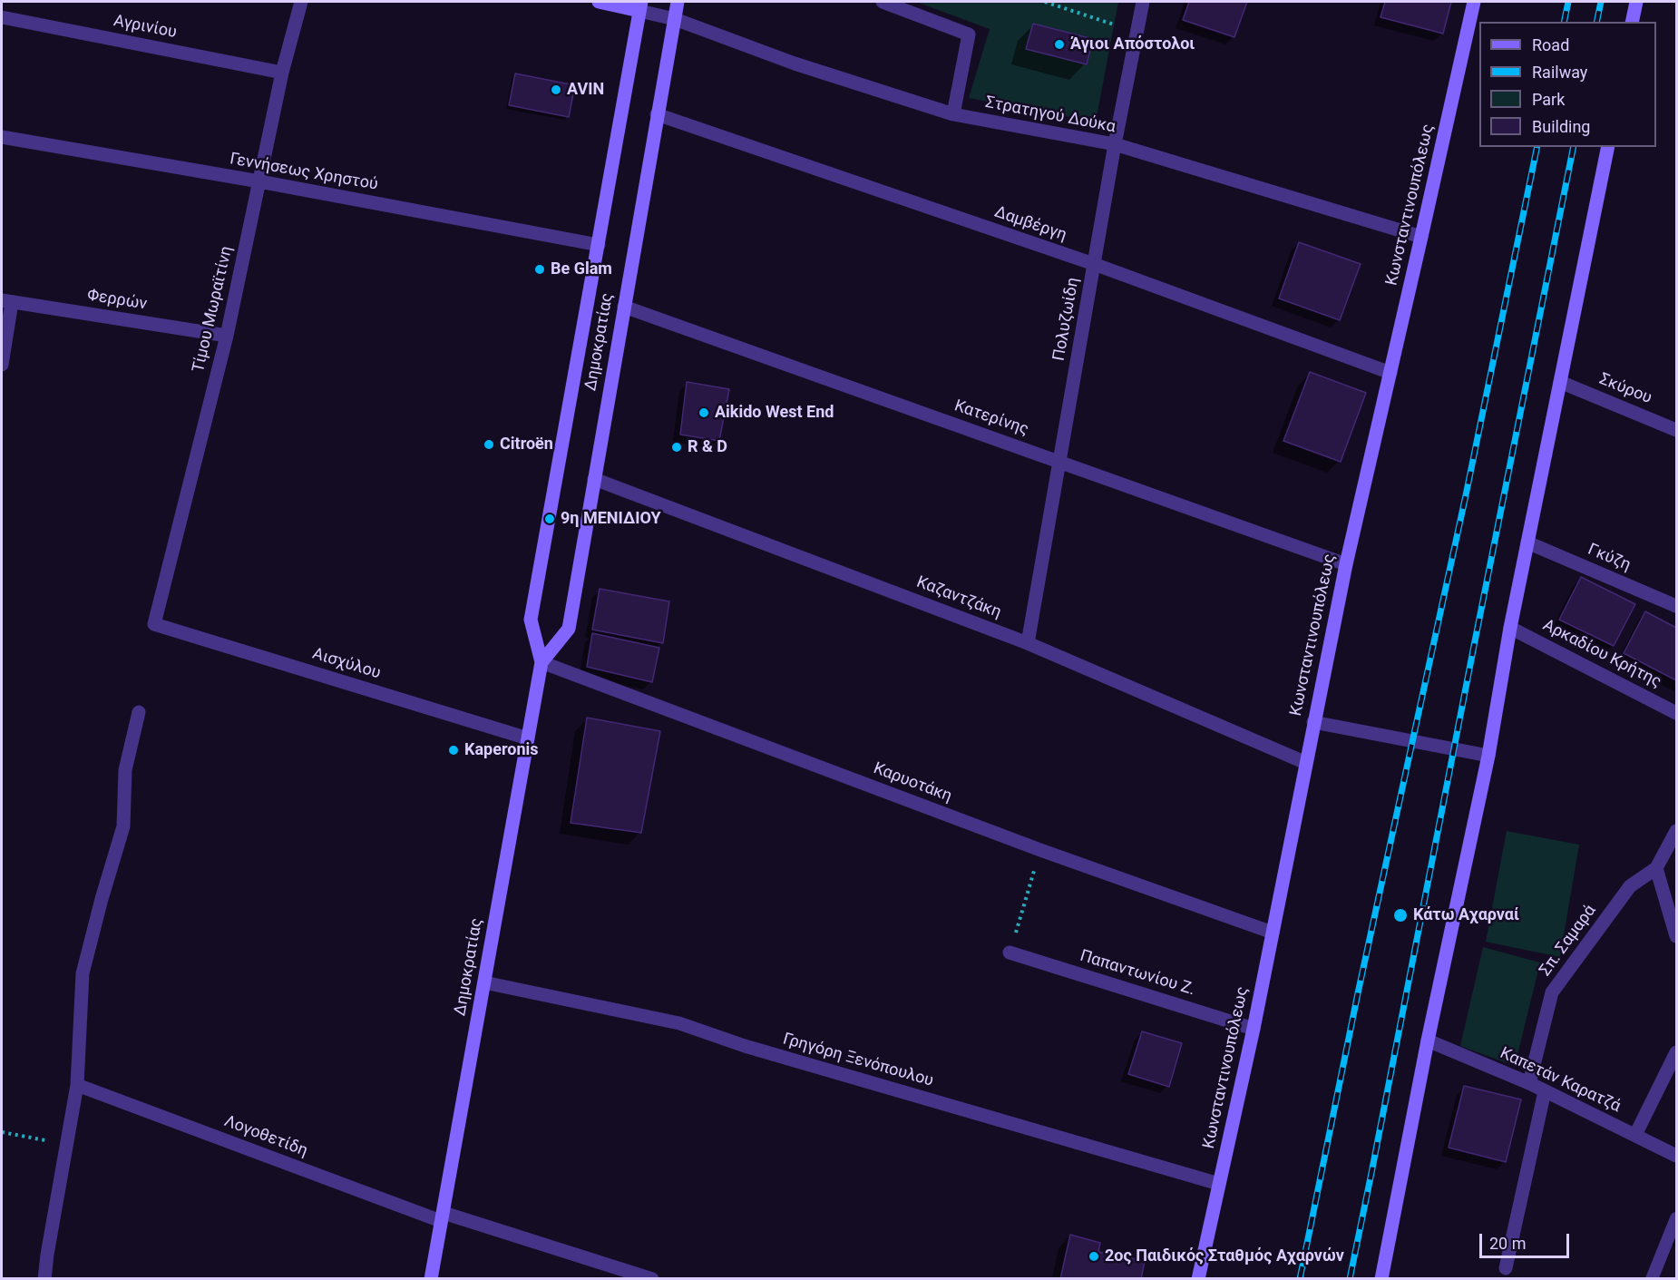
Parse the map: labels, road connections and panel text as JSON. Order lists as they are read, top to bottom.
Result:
{
  "streets": {
    "street": [
      "Αγρινίου",
      "Στρατηγού Δούκα",
      "Γεννήσεως Χρηστού",
      "Κωνσταντινουπόλεως",
      "Δαμβέργη",
      "Φερρών",
      "Τίμου Μωραϊτίνη",
      "Πολυζωίδη",
      "Δημοκρατίας",
      "Σκύρου",
      "Κατερίνης",
      "Γκύζη",
      "Καζαντζάκη",
      "Αρκαδίου Κρήτης",
      "Αισχύλου",
      "Καρυοτάκη",
      "Σπ. Σαμαρά",
      "Παπαντωνίου Ζ.",
      "Γρηγόρη Ξενόπουλου",
      "Καπετάν Καρατζά",
      "Λογοθετίδη"
    ]
  },
  "crossings": [
    ["Αγρινίου", "Τίμου Μωραϊτίνη"],
    ["Στρατηγού Δούκα", "Κωνσταντινουπόλεως"],
    ["Στρατηγού Δούκα", "Πολυζωίδη"],
    ["Στρατηγού Δούκα", "Δημοκρατίας"],
    ["Γεννήσεως Χρηστού", "Τίμου Μωραϊτίνη"],
    ["Γεννήσεως Χρηστού", "Δημοκρατίας"],
    ["Κωνσταντινουπόλεως", "Δαμβέργη"],
    ["Κωνσταντινουπόλεως", "Κατερίνης"],
    ["Κωνσταντινουπόλεως", "Καζαντζάκη"],
    ["Κωνσταντινουπόλεως", "Καρυοτάκη"],
    ["Κωνσταντινουπόλεως", "Παπαντωνίου Ζ."],
    ["Κωνσταντινουπόλεως", "Γρηγόρη Ξενόπουλου"],
    ["Δαμβέργη", "Πολυζωίδη"],
    ["Δαμβέργη", "Δημοκρατίας"],
    ["Φερρών", "Τίμου Μωραϊτίνη"],
    ["Τίμου Μωραϊτίνη", "Αισχύλου"],
    ["Πολυζωίδη", "Κατερίνης"],
    ["Πολυζωίδη", "Καζαντζάκη"],
    ["Δημοκρατίας", "Κατερίνης"],
    ["Δημοκρατίας", "Καζαντζάκη"],
    ["Δημοκρατίας", "Αισχύλου"],
    ["Δημοκρατίας", "Καρυοτάκη"],
    ["Δημοκρατίας", "Γρηγόρη Ξενόπουλου"],
    ["Δημοκρατίας", "Λογοθετίδη"],
    ["Σπ. Σαμαρά", "Καπετάν Καρατζά"]
  ],
  "places": [
    "Άγιοι Απόστολοι",
    "AVIN",
    "Be Glam",
    "Aikido West End",
    "Citroën",
    "R & D",
    "9η ΜΕΝΙΔΙΟΥ",
    "Kaperonis",
    "Κάτω Αχαρναί",
    "2ος Παιδικός Σταθμός Αχαρνών"
  ],
  "legend": [
    "Road",
    "Railway",
    "Park",
    "Building"
  ],
  "scale_bar": "20 m"
}
